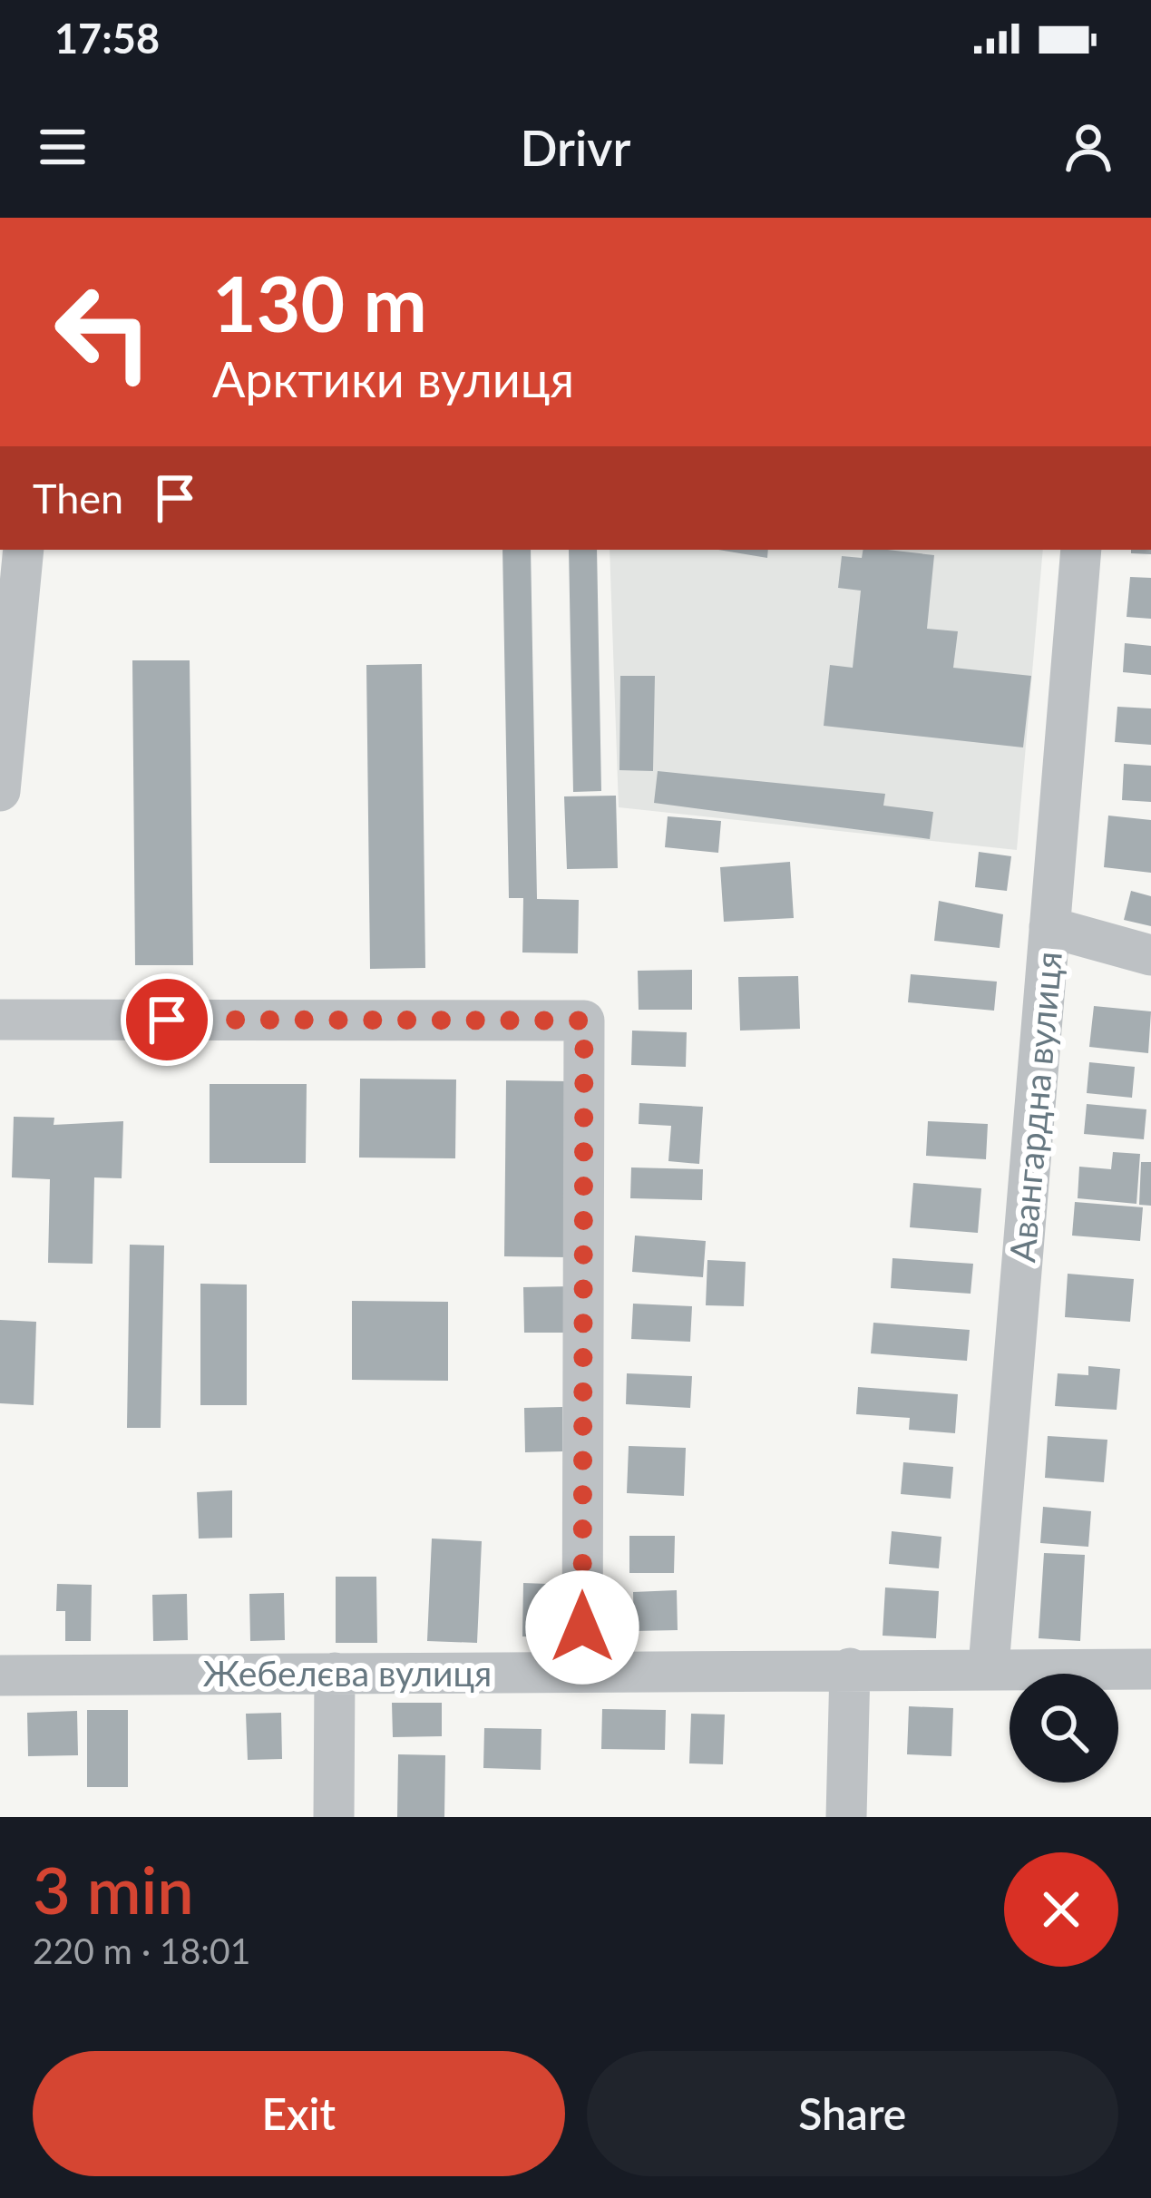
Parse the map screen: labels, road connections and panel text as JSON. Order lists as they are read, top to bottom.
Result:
{
  "streets": {
    "street": ["Авангардна вулиця", "Жебелєва вулиця"]
  },
  "crossings": [
    ["Авангардна вулиця", "Жебелєва вулиця"]
  ],
  "page": {
    "status": "17:58",
    "header": "Drivr",
    "turn": ["130 m", "Арктики вулиця"],
    "then": "Then",
    "heading": ["3 min", "220 m · 18:01"],
    "buttons": ["Exit", "Share"]
  }
}
